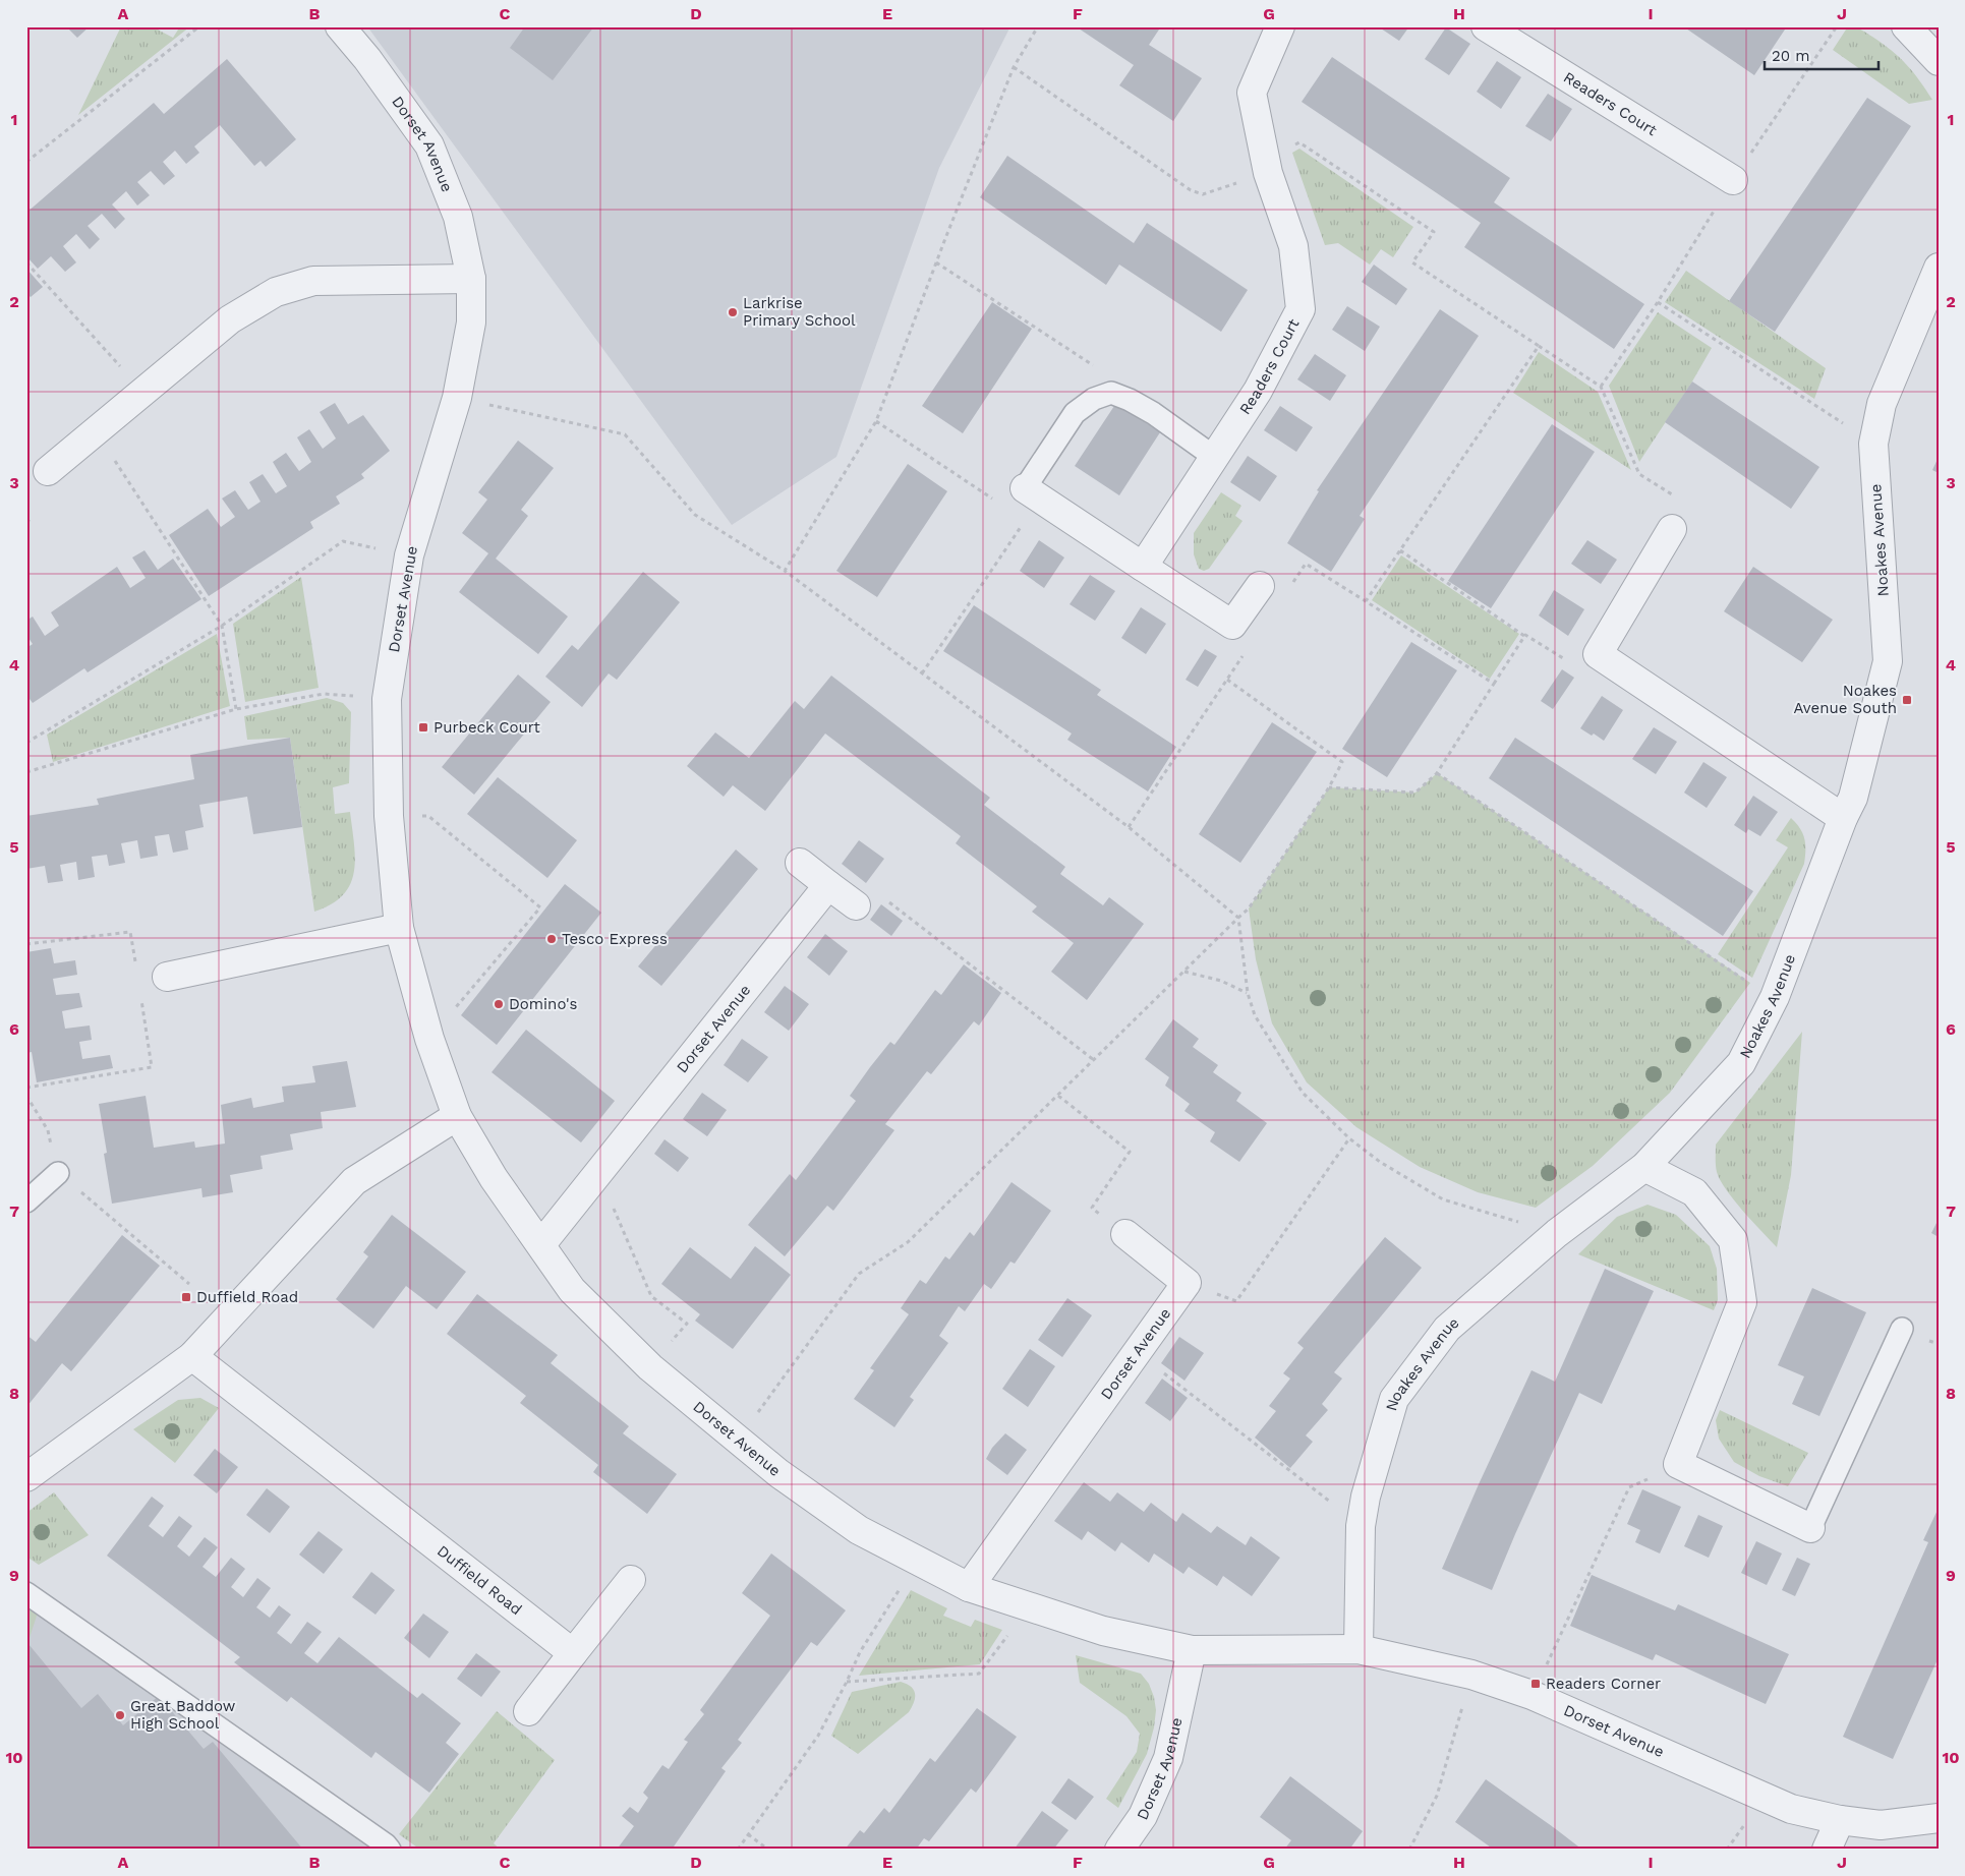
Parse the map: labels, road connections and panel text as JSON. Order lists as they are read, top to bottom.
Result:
{
  "streets": {
    "street": [
      "Readers Court",
      "Dorset Avenue",
      "Noakes Avenue",
      "Duffield Road"
    ]
  },
  "crossings": [
    ["Dorset Avenue", "Noakes Avenue"]
  ],
  "places": {
    "other": [
      "Larkrise Primary School",
      "Tesco Express",
      "Domino's",
      "Great Baddow High School"
    ],
    "transit": [
      "Noakes Avenue South",
      "Purbeck Court",
      "Duffield Road",
      "Readers Corner"
    ]
  },
  "scale_bar": "20 m",
  "grid": {
    "columns": [
      "A",
      "B",
      "C",
      "D",
      "E",
      "F",
      "G",
      "H",
      "I",
      "J"
    ],
    "rows": [
      "1",
      "2",
      "3",
      "4",
      "5",
      "6",
      "7",
      "8",
      "9",
      "10"
    ]
  }
}
